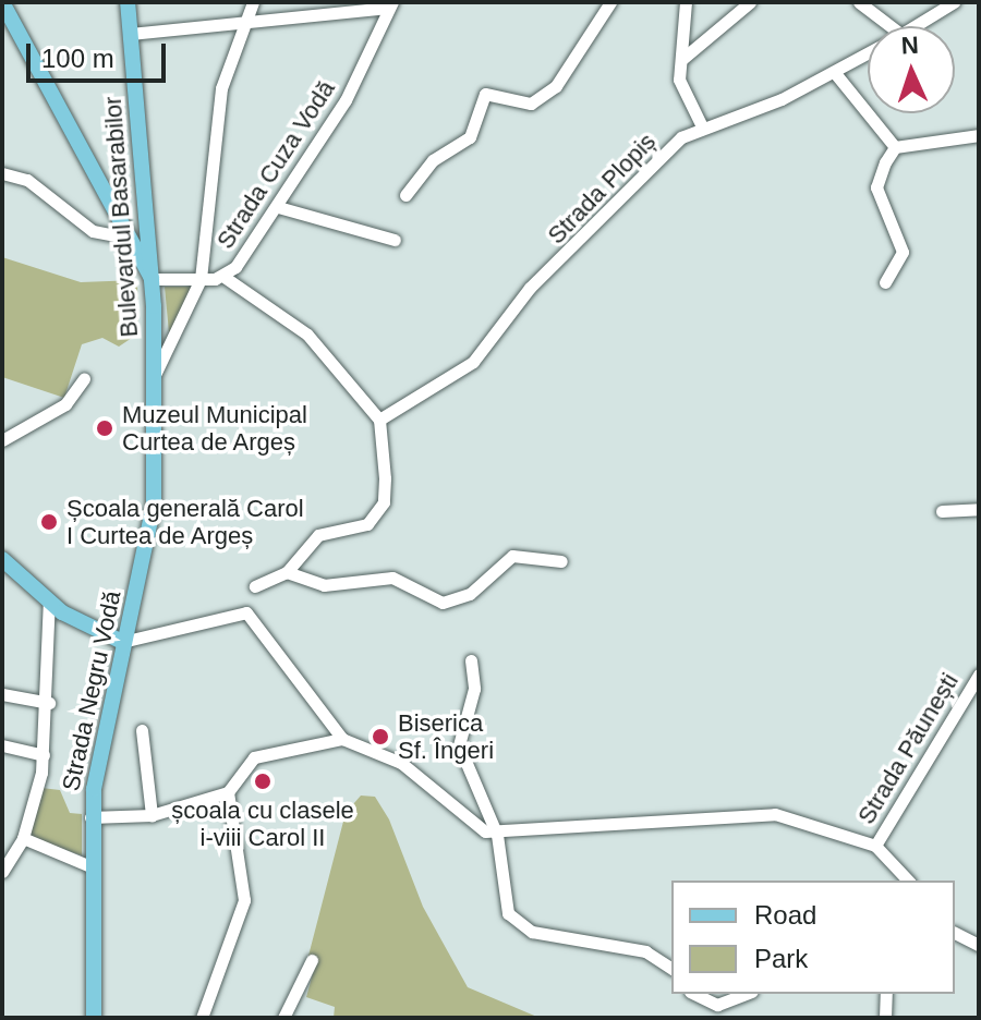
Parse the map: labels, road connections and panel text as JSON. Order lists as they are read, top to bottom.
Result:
{
  "streets": {
    "main road": ["Bulevardul Basarabilor", "Strada Negru Vodă"],
    "street": ["Strada Cuza Vodă", "Strada Plopiș", "Strada Păunești"]
  },
  "crossings": [
    ["Strada Cuza Vodă", "Bulevardul Basarabilor"],
    ["Bulevardul Basarabilor", "Strada Negru Vodă"]
  ],
  "places": [
    "Muzeul Municipal Curtea de Argeș",
    "Școala generală Carol I Curtea de Argeș",
    "Biserica Sf. Îngeri",
    "școala cu clasele i-viii Carol II"
  ],
  "legend": ["Road", "Park"],
  "scale_bar": "100 m",
  "north": "top"
}
